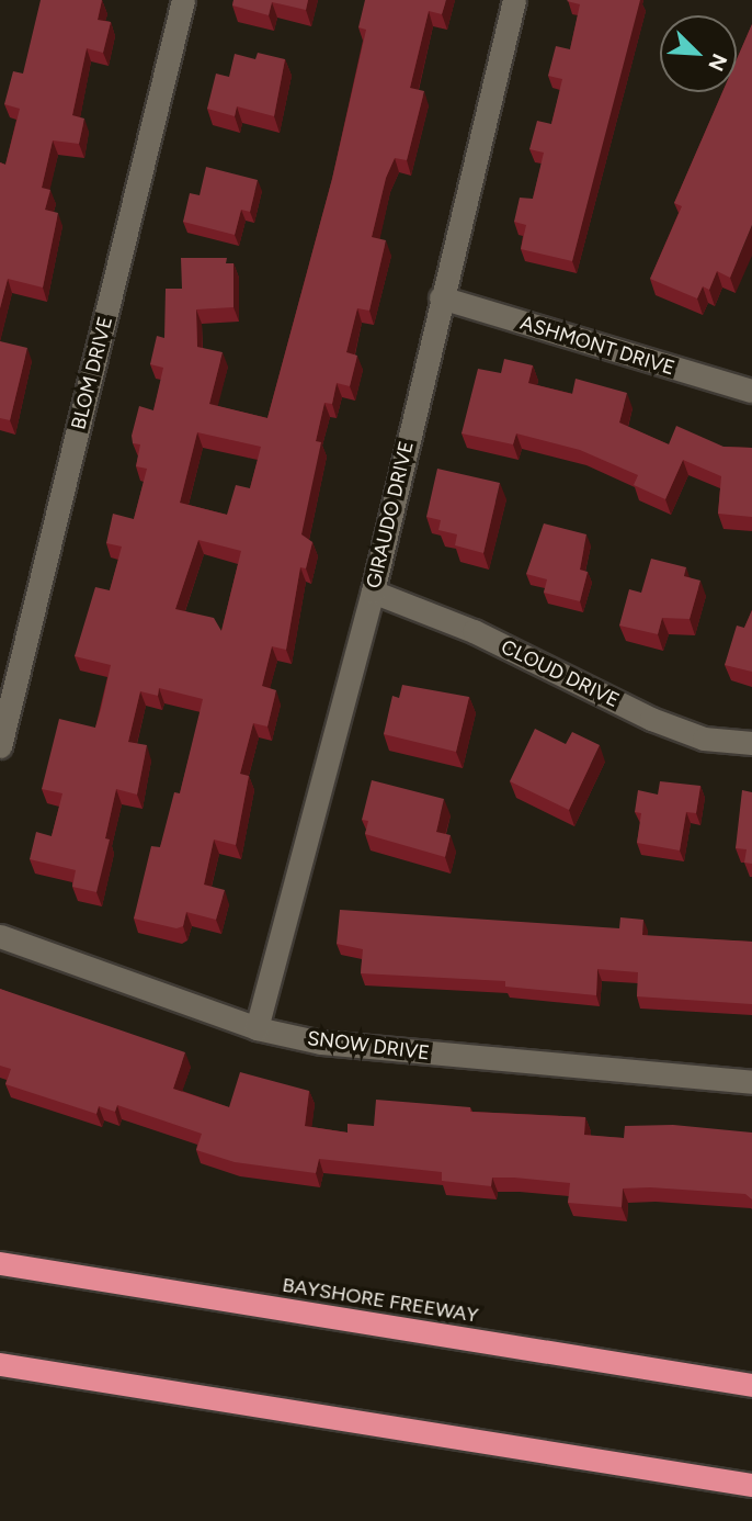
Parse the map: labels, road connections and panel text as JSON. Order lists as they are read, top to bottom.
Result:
{
  "streets": {
    "highway": ["BAYSHORE FREEWAY"],
    "street": [
      "ASHMONT DRIVE",
      "BLOM DRIVE",
      "GIRAUDO DRIVE",
      "CLOUD DRIVE",
      "SNOW DRIVE"
    ]
  },
  "crossings": [
    ["ASHMONT DRIVE", "GIRAUDO DRIVE"],
    ["GIRAUDO DRIVE", "CLOUD DRIVE"],
    ["GIRAUDO DRIVE", "SNOW DRIVE"]
  ],
  "north": "bottom right"
}
